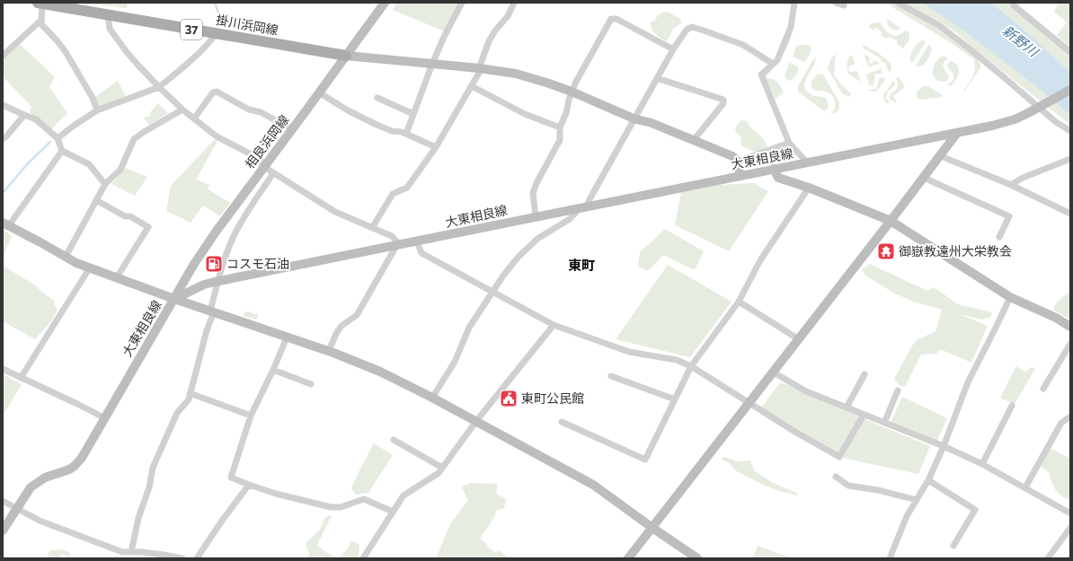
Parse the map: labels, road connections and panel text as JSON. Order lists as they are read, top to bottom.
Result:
{
  "streets": {
    "main road": ["掛川浜岡線", "37"],
    "street": ["相良浜岡線", "大東相良線"]
  },
  "crossings": [
    ["掛川浜岡線", "相良浜岡線"],
    ["相良浜岡線", "大東相良線"]
  ],
  "districts": ["東町"],
  "water": ["新野川"],
  "places": {
    "temple": ["御嶽教遠州大栄教会"],
    "fuel station": ["コスモ石油"],
    "public building": ["東町公民館"]
  }
}
